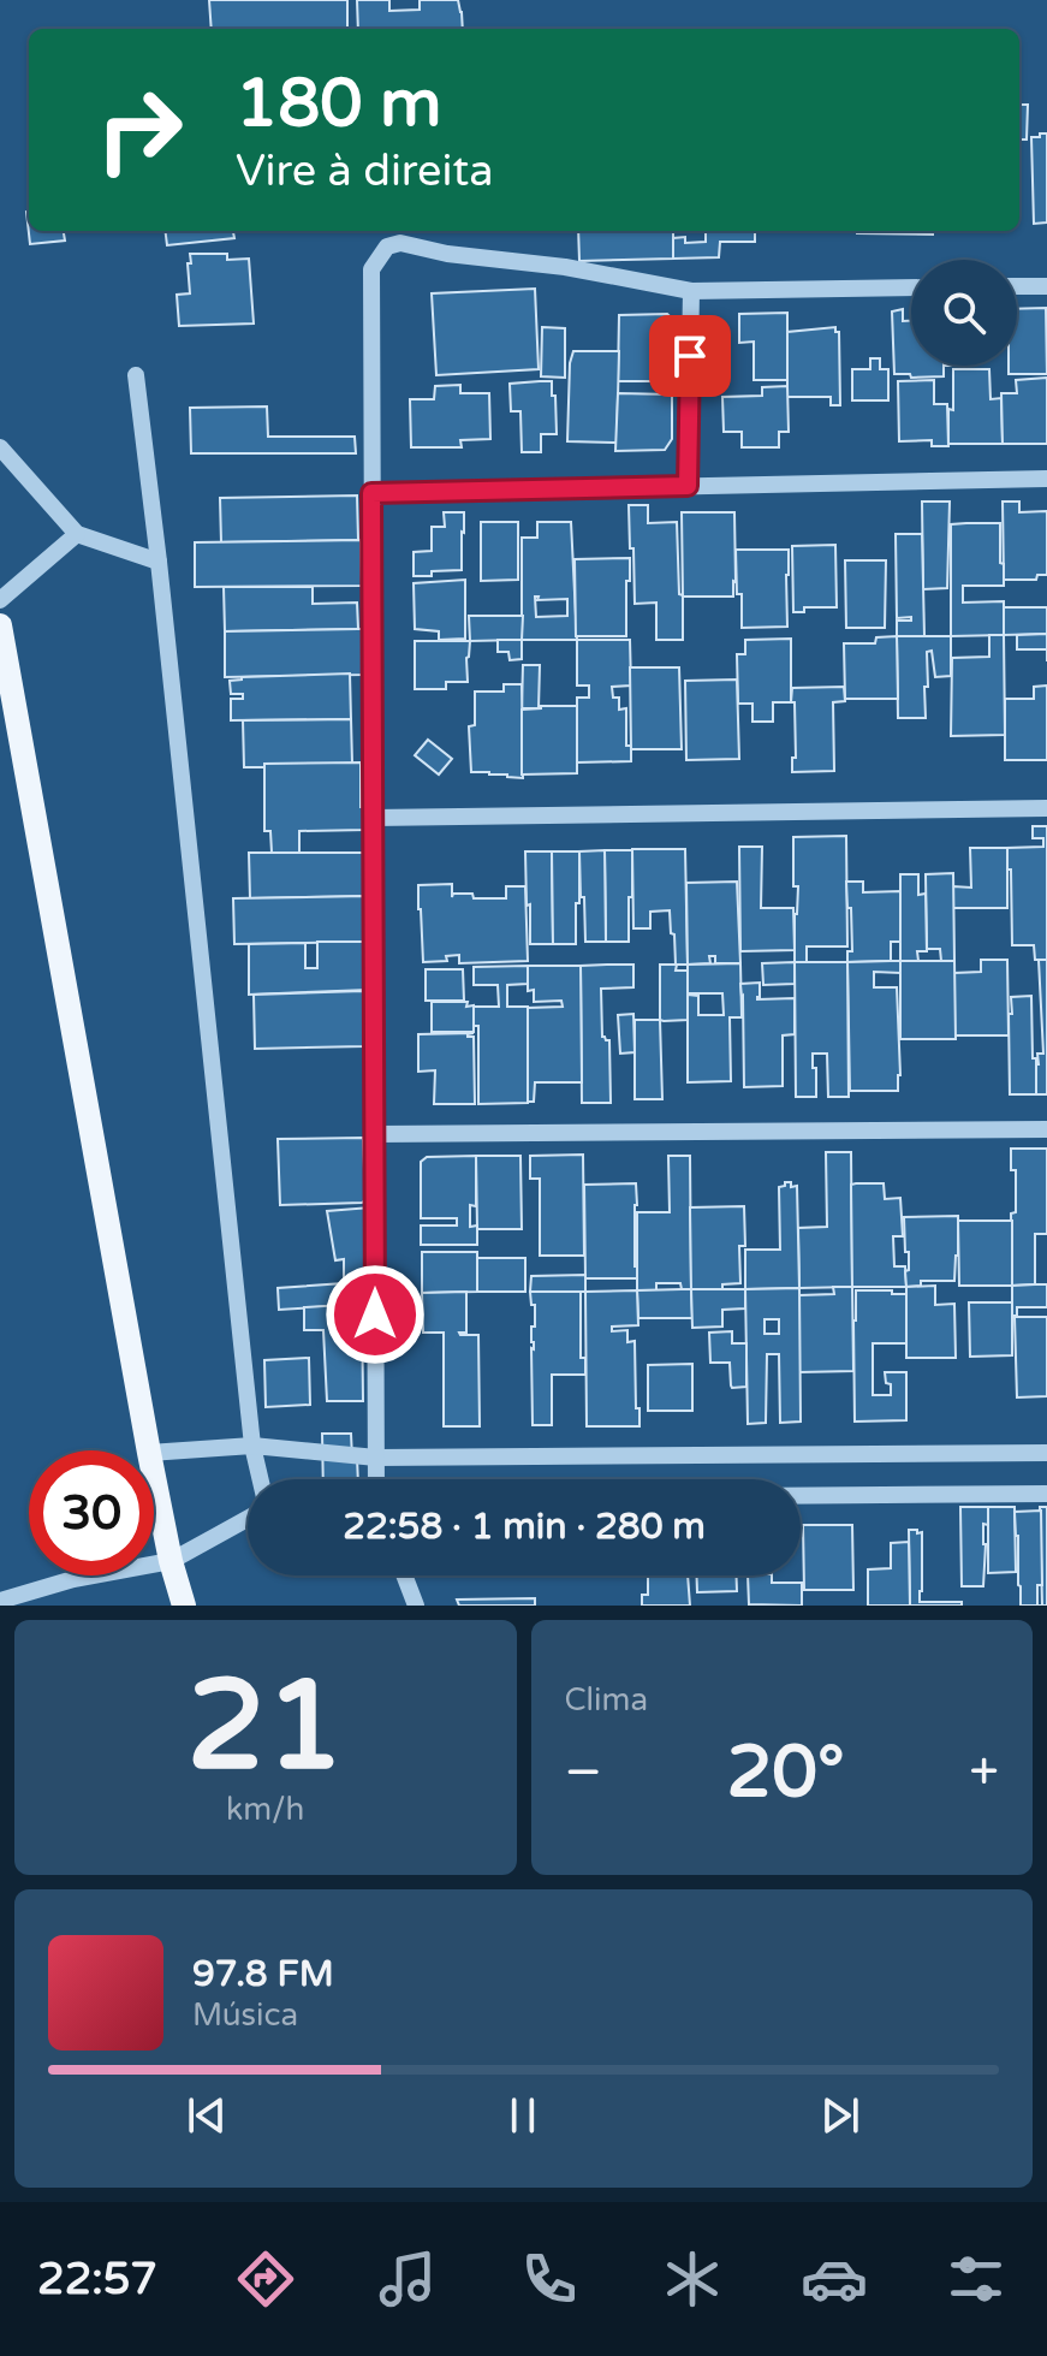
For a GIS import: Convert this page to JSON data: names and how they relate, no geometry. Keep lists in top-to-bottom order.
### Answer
{
  "page": {
    "turn": ["180 m", "Vire à direita"],
    "limit": "30",
    "trip": "22:58 · 1 min · 280 m",
    "tile": [
      ["21", "km/h"],
      "Clima"
    ],
    "heat": ["−", "20°", "+"],
    "song": ["97.8 FM", "Música"],
    "tabs": "22:57"
  }
}
